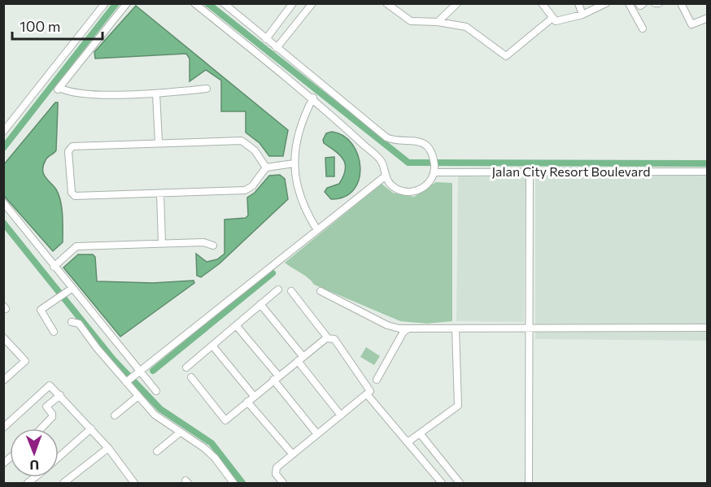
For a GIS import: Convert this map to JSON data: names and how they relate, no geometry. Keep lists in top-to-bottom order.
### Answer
{
  "streets": {
    "street": ["Jalan City Resort Boulevard"]
  },
  "scale_bar": "100 m",
  "north": "bottom"
}
